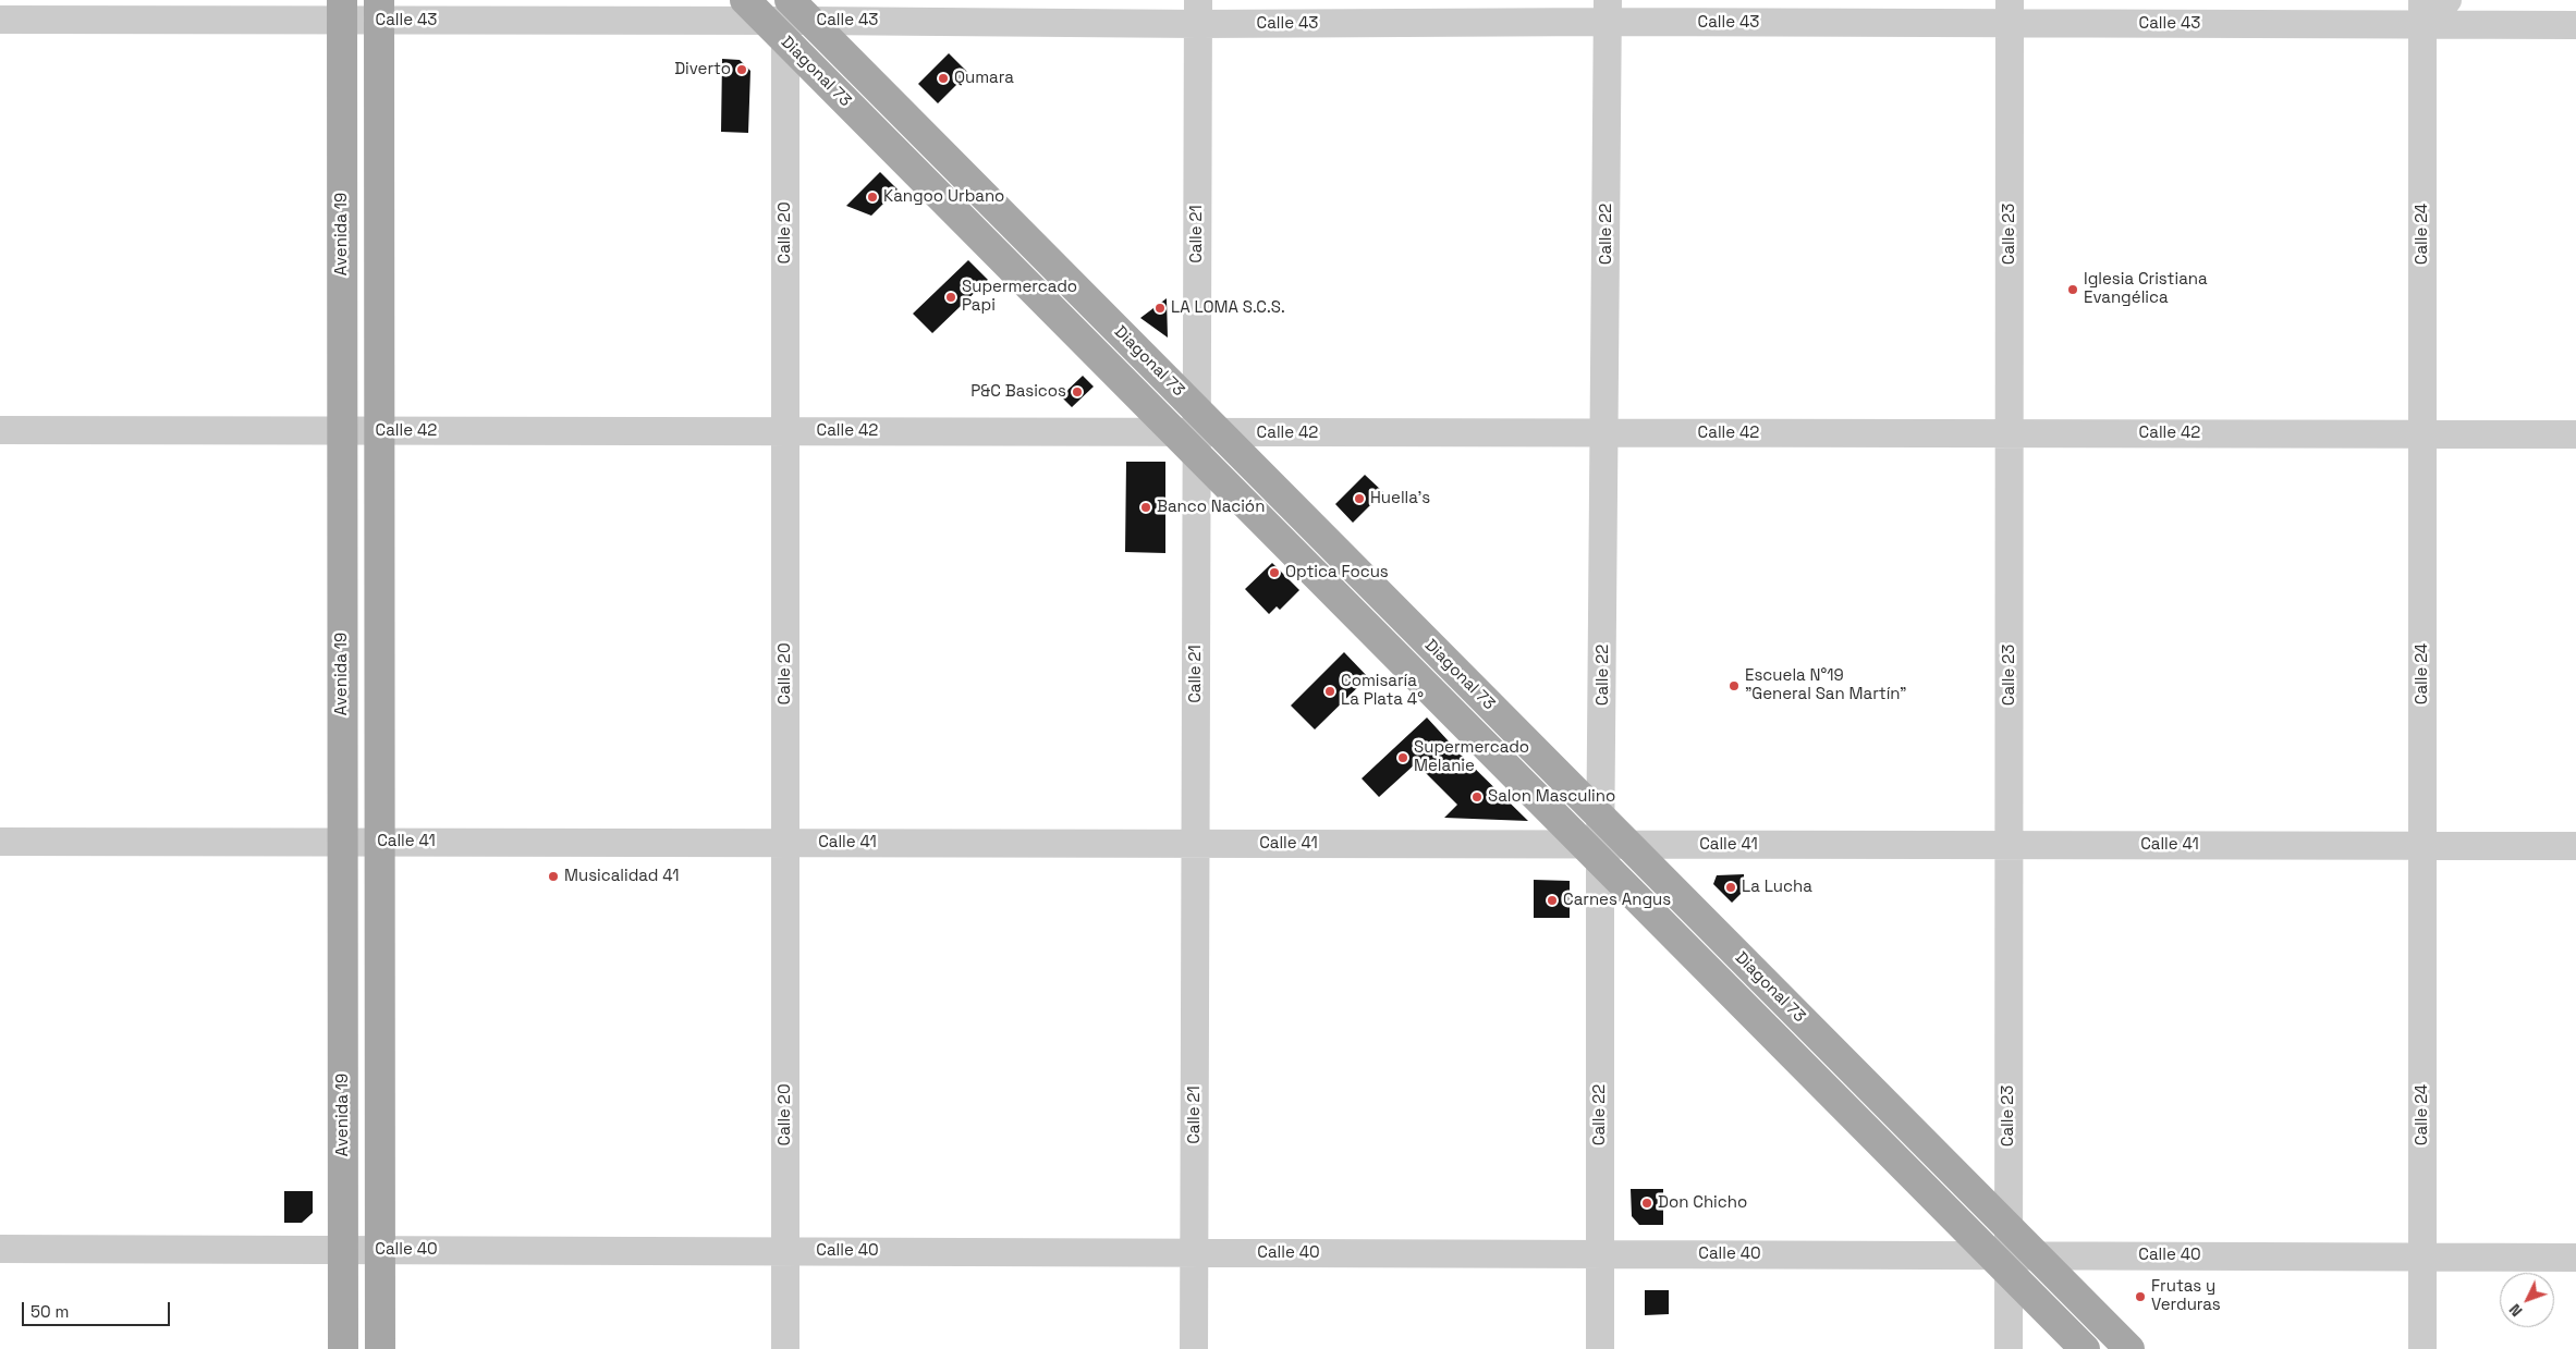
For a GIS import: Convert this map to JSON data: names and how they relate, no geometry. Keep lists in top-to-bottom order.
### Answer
{
  "streets": {
    "main road": ["Diagonal 73", "Avenida 19"],
    "street": [
      "Calle 43",
      "Calle 20",
      "Calle 21",
      "Calle 22",
      "Calle 23",
      "Calle 24",
      "Calle 42",
      "Calle 41",
      "Calle 40"
    ]
  },
  "crossings": [
    ["Calle 43", "Diagonal 73"],
    ["Calle 43", "Calle 20"],
    ["Calle 43", "Avenida 19"],
    ["Calle 43", "Calle 21"],
    ["Calle 43", "Calle 22"],
    ["Calle 43", "Calle 23"],
    ["Calle 43", "Calle 24"],
    ["Diagonal 73", "Calle 20"],
    ["Diagonal 73", "Calle 21"],
    ["Diagonal 73", "Calle 22"],
    ["Diagonal 73", "Calle 23"],
    ["Diagonal 73", "Calle 42"],
    ["Diagonal 73", "Calle 41"],
    ["Diagonal 73", "Calle 40"],
    ["Calle 20", "Calle 42"],
    ["Calle 20", "Calle 41"],
    ["Calle 20", "Calle 40"],
    ["Avenida 19", "Calle 42"],
    ["Avenida 19", "Calle 41"],
    ["Avenida 19", "Calle 40"],
    ["Calle 21", "Calle 42"],
    ["Calle 21", "Calle 41"],
    ["Calle 21", "Calle 40"],
    ["Calle 22", "Calle 42"],
    ["Calle 22", "Calle 41"],
    ["Calle 22", "Calle 40"],
    ["Calle 23", "Calle 42"],
    ["Calle 23", "Calle 41"],
    ["Calle 23", "Calle 40"],
    ["Calle 24", "Calle 42"],
    ["Calle 24", "Calle 41"],
    ["Calle 24", "Calle 40"]
  ],
  "places": [
    "Diverto",
    "Qumara",
    "Kangoo Urbano",
    "Iglesia Cristiana Evangélica",
    "Supermercado Papi",
    "LA LOMA S.C.S.",
    "P&C Basicos",
    "Huella's",
    "Banco Nación",
    "Optica Focus",
    "Escuela N°19 \"General San Martín\"",
    "Comisaría La Plata 4°",
    "Supermercado Melanie",
    "Salon Masculino",
    "Musicalidad 41",
    "La Lucha",
    "Carnes Angus",
    "Don Chicho",
    "Frutas y Verduras"
  ],
  "scale_bar": "50 m",
  "north": "bottom left"
}
